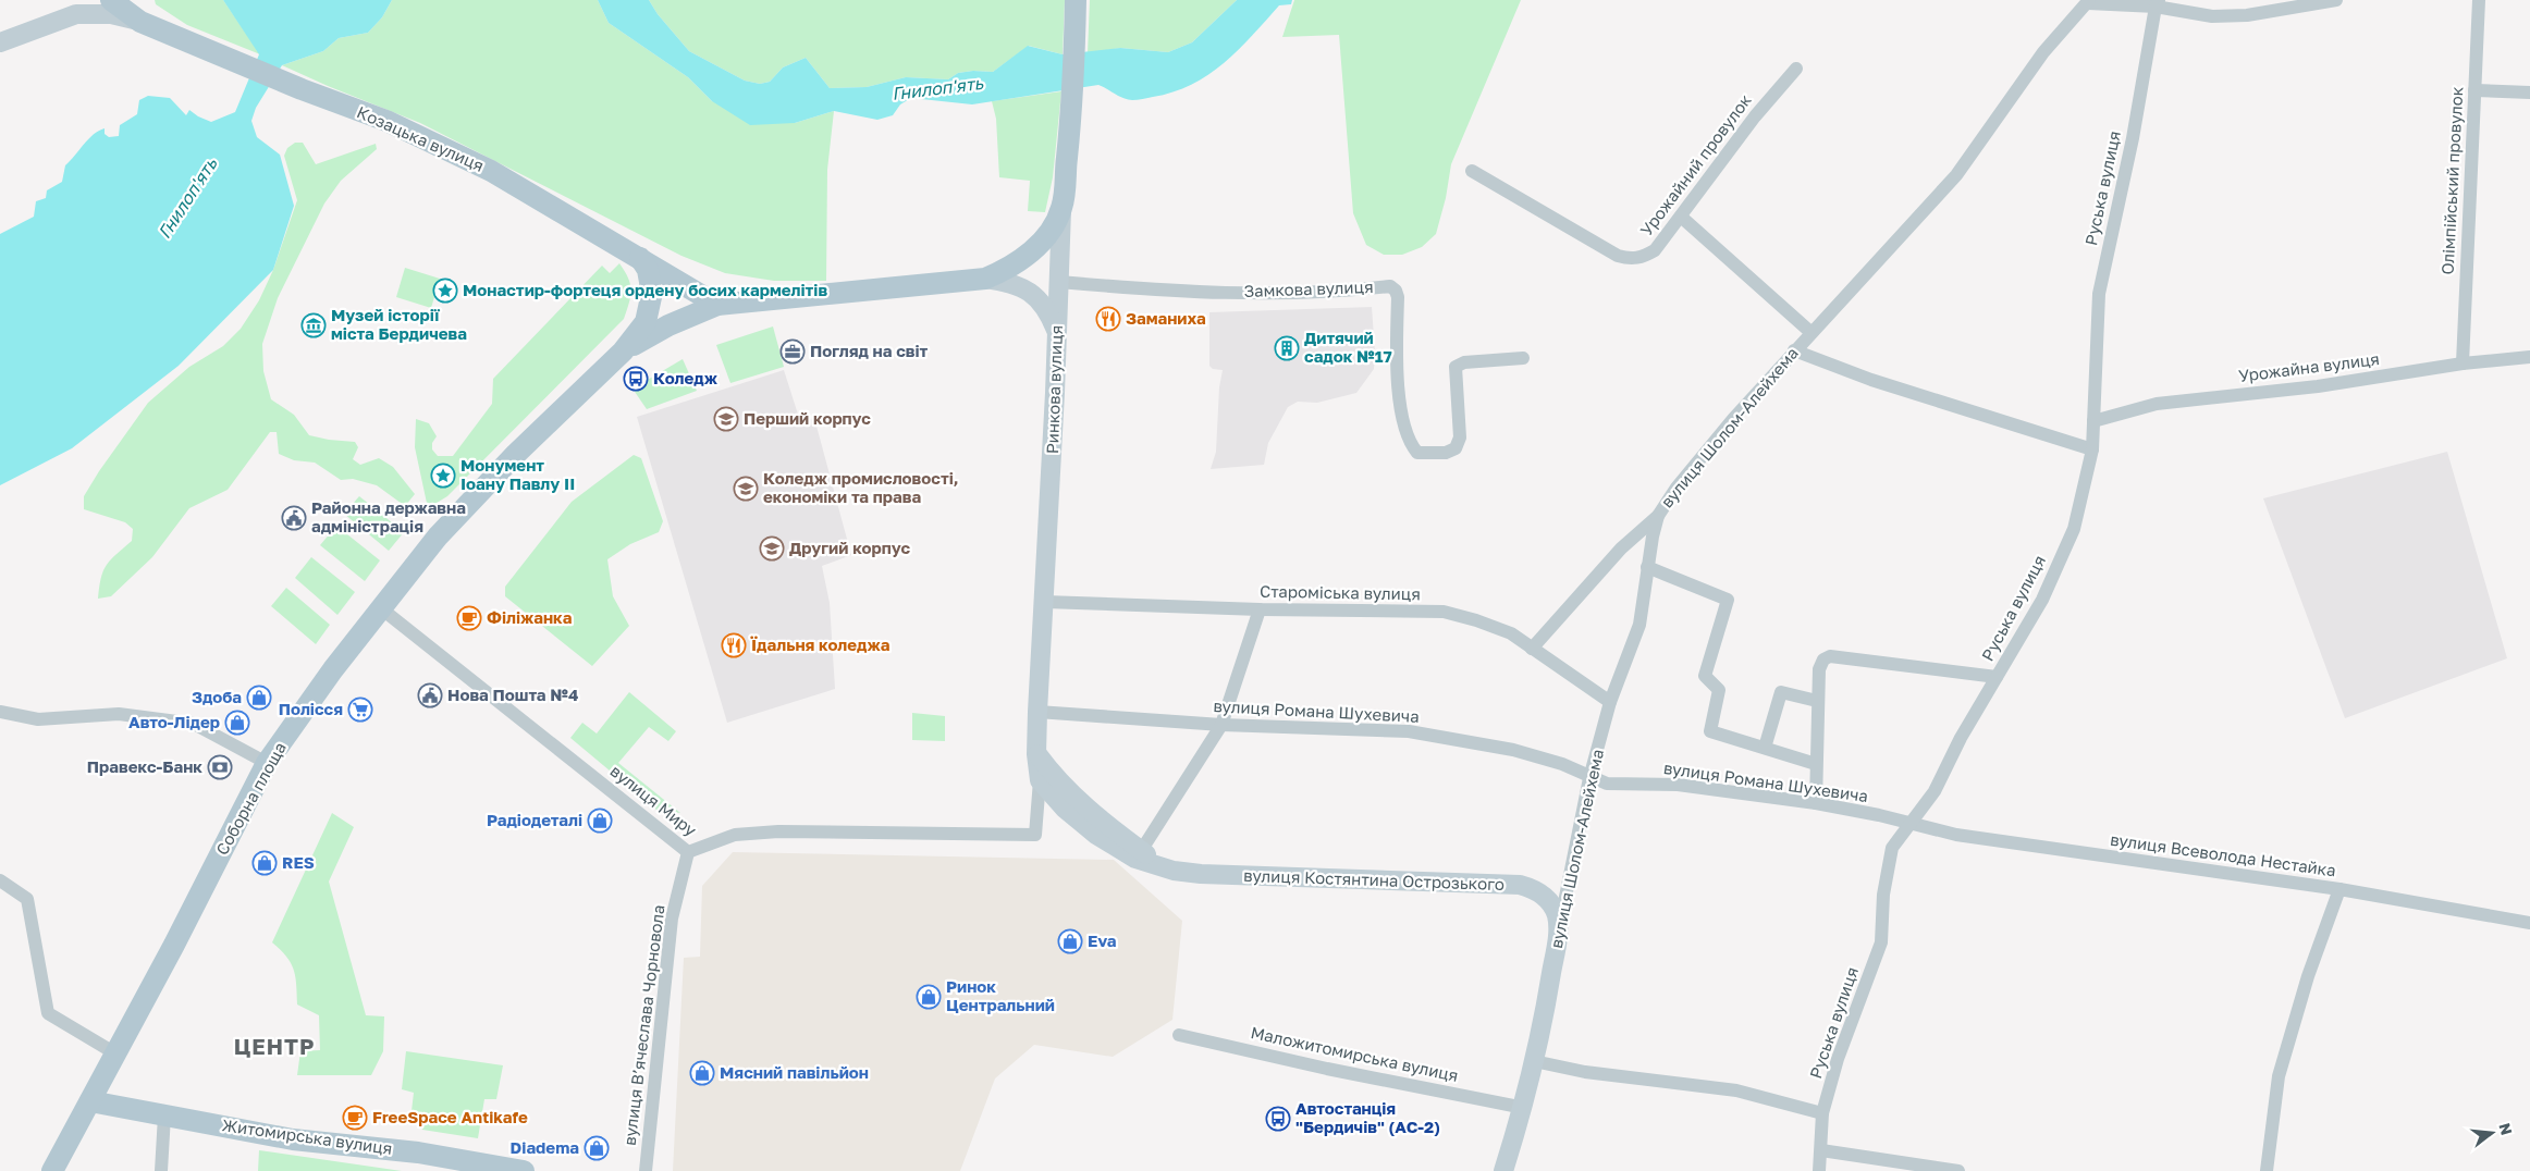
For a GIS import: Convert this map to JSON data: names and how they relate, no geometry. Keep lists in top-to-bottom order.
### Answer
{
  "streets": {
    "main road": [
      "Козацька вулиця",
      "Ринкова вулиця",
      "вулиця Шолом-Алейхема",
      "Соборна площа",
      "вулиця Костянтина Острозького",
      "Житомирська вулиця"
    ],
    "street": [
      "Урожайний провулок",
      "Олімпійський провулок",
      "Руська вулиця",
      "Замкова вулиця",
      "Урожайна вулиця",
      "Староміська вулиця",
      "вулиця Романа Шухевича",
      "вулиця Миру",
      "вулиця Всеволода Нестайка",
      "вулиця Вʼячеслава Чорновола",
      "Маложитомирська вулиця"
    ]
  },
  "crossings": [
    ["Козацька вулиця", "Соборна площа"],
    ["Олімпійський провулок", "Урожайна вулиця"],
    ["Руська вулиця", "Урожайна вулиця"],
    ["Руська вулиця", "вулиця Романа Шухевича"],
    ["Руська вулиця", "вулиця Всеволода Нестайка"],
    ["Замкова вулиця", "Ринкова вулиця"],
    ["Ринкова вулиця", "Староміська вулиця"],
    ["Ринкова вулиця", "вулиця Романа Шухевича"],
    ["Ринкова вулиця", "вулиця Миру"],
    ["Ринкова вулиця", "вулиця Костянтина Острозького"],
    ["вулиця Шолом-Алейхема", "Староміська вулиця"],
    ["вулиця Шолом-Алейхема", "вулиця Романа Шухевича"],
    ["вулиця Шолом-Алейхема", "вулиця Костянтина Острозького"],
    ["вулиця Шолом-Алейхема", "Маложитомирська вулиця"],
    ["вулиця Романа Шухевича", "вулиця Всеволода Нестайка"],
    ["Соборна площа", "вулиця Миру"],
    ["Соборна площа", "Житомирська вулиця"],
    ["вулиця Миру", "вулиця Костянтина Острозького"],
    ["вулиця Миру", "вулиця Вʼячеслава Чорновола"]
  ],
  "districts": ["ЦЕНТР"],
  "water": ["Гнилоп'ять"],
  "places": {
    "place": ["Монастир-фортеця ордену босих кармелітів", "Монумент Іоану Павлу ІІ"],
    "restaurant": ["Заманиха", "Їдальня коледжа"],
    "museum": ["Музей історії міста Бердичева"],
    "building": ["Дитячий садок №17"],
    "office": ["Погляд на світ"],
    "bus stop": ["Коледж", "Автостанція \"Бердичів\" (АС-2)"],
    "school or university": ["Перший корпус", "Коледж промисловості, економіки та права", "Другий корпус"],
    "public building": ["Районна державна адміністрація", "Нова Пошта №4"],
    "cafe": ["Філіжанка", "FreeSpace Antikafe"],
    "shop": [
      "Здоба",
      "Авто-Лідер",
      "Радіодеталі",
      "RES",
      "Eva",
      "Ринок Центральний",
      "Мясний павільйон",
      "Diadema"
    ],
    "supermarket": ["Полісся"],
    "bank": ["Правекс-Банк"]
  },
  "north": "right"
}
